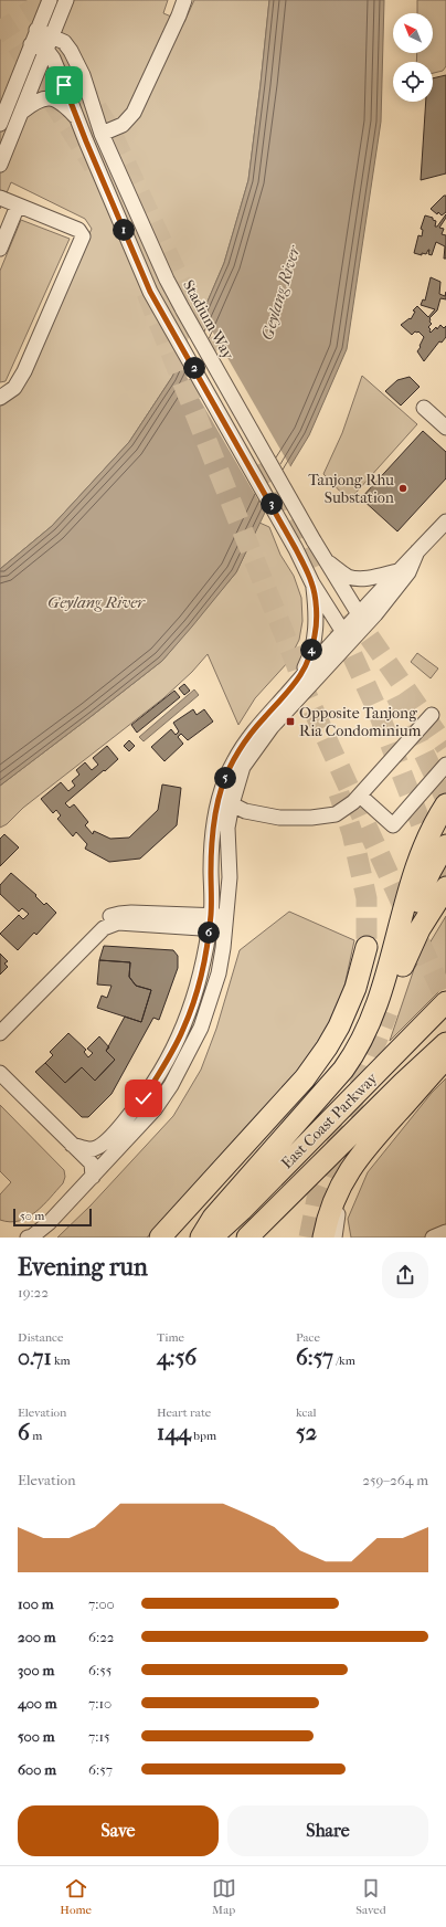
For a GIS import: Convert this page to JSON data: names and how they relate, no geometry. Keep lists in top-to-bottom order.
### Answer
{
  "streets": {
    "highway": ["East Coast Parkway"],
    "street": ["Stadium Way"]
  },
  "water": ["Geylang River"],
  "places": {
    "other": ["Tanjong Rhu Substation"],
    "transit": ["Opposite Tanjong Ria Condominium"]
  },
  "scale_bar": "50 m",
  "north": "top left",
  "page": {
    "pins": [
      "1",
      "2",
      "3",
      "4",
      "5",
      "6"
    ],
    "scale": "50 m",
    "heading": ["Evening run", "19:22"],
    "stats": [
      ["Distance", "0.71 km"],
      ["Time", "4:56"],
      ["Pace", "6:57 /km"],
      ["Elevation", "6 m"],
      ["Heart rate", "144 bpm"],
      ["kcal", "52"]
    ],
    "chart": ["Elevation", "259–264 m"],
    "list": [
      {
        "name": "100 m",
        "note": "7:00"
      },
      {
        "name": "200 m",
        "note": "6:22"
      },
      {
        "name": "300 m",
        "note": "6:55"
      },
      {
        "name": "400 m",
        "note": "7:10"
      },
      {
        "name": "500 m",
        "note": "7:15"
      },
      {
        "name": "600 m",
        "note": "6:57"
      }
    ],
    "buttons": ["Save", "Share"],
    "tabs": ["Home", "Map", "Saved"]
  }
}
